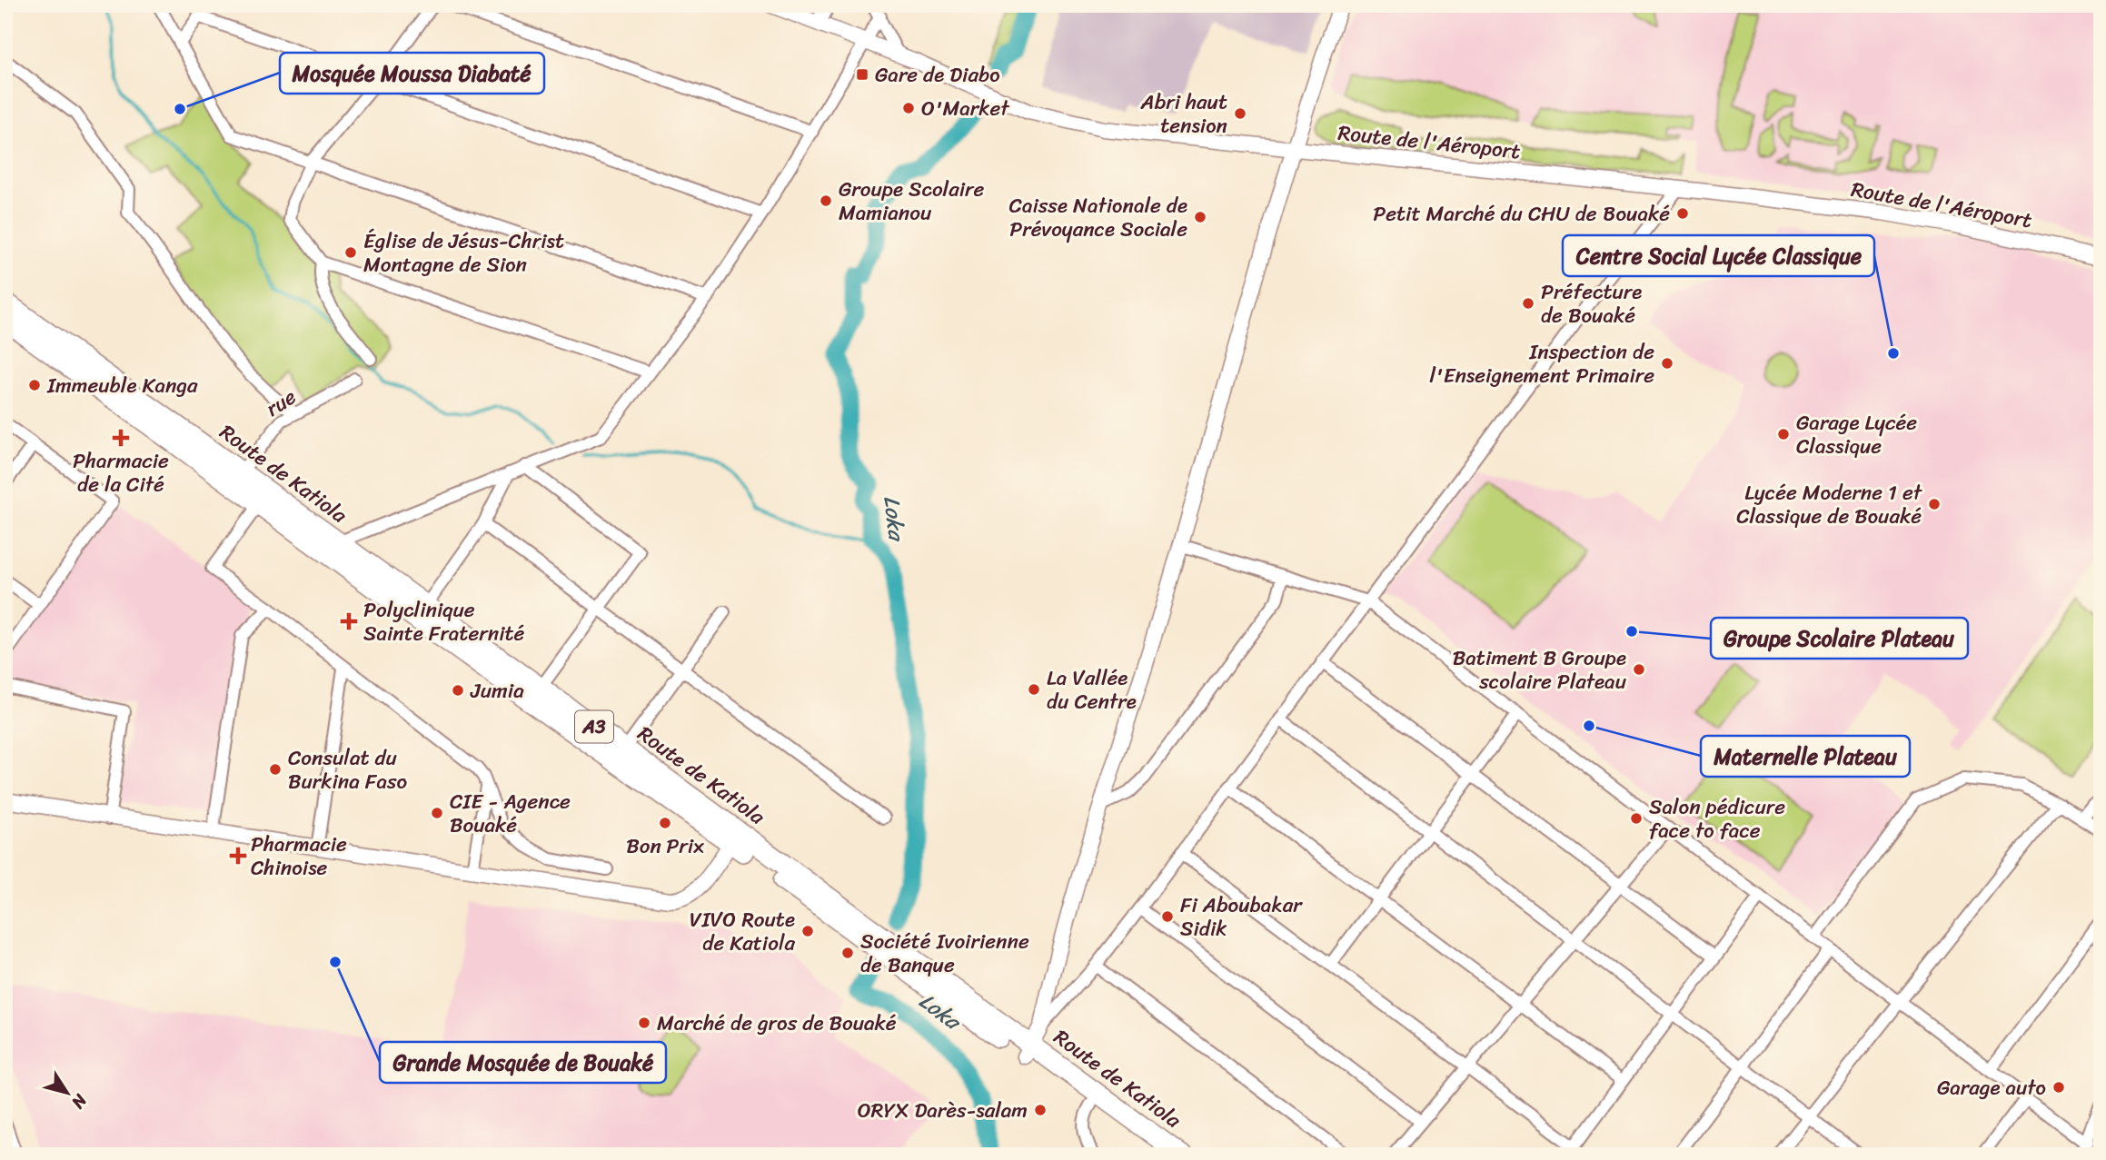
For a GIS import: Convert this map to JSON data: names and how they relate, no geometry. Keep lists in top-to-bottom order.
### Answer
{
  "streets": {
    "highway": ["Route de Katiola", "A3"],
    "main road": ["Route de l'Aéroport"],
    "street": ["rue"]
  },
  "crossings": [
    ["rue", "Route de Katiola"]
  ],
  "water": ["Loka"],
  "places": {
    "transit": ["Gare de Diabo"],
    "other": [
      "O'Market",
      "Mosquée Moussa Diabaté",
      "Abri haut tension",
      "Groupe Scolaire Mamianou",
      "Petit Marché du CHU de Bouaké",
      "Caisse Nationale de Prévoyance Sociale",
      "Église de Jésus-Christ Montagne de Sion",
      "Préfecture de Bouaké",
      "Centre Social Lycée Classique",
      "Inspection de l'Enseignement Primaire",
      "Immeuble Kanga",
      "Garage Lycée Classique",
      "Lycée Moderne 1 et Classique de Bouaké",
      "Groupe Scolaire Plateau",
      "Batiment B Groupe scolaire Plateau",
      "La Vallée du Centre",
      "Jumia",
      "Maternelle Plateau",
      "Consulat du Burkina Faso",
      "CIE - Agence Bouaké",
      "Salon pédicure face to face",
      "Bon Prix",
      "Fi Aboubakar Sidik",
      "VIVO Route de Katiola",
      "Société Ivoirienne de Banque",
      "Grande Mosquée de Bouaké",
      "Marché de gros de Bouaké",
      "Garage auto",
      "ORYX Darès-salam"
    ],
    "health": ["Pharmacie de la Cité", "Polyclinique Sainte Fraternité", "Pharmacie Chinoise"]
  },
  "north": "bottom right"
}
